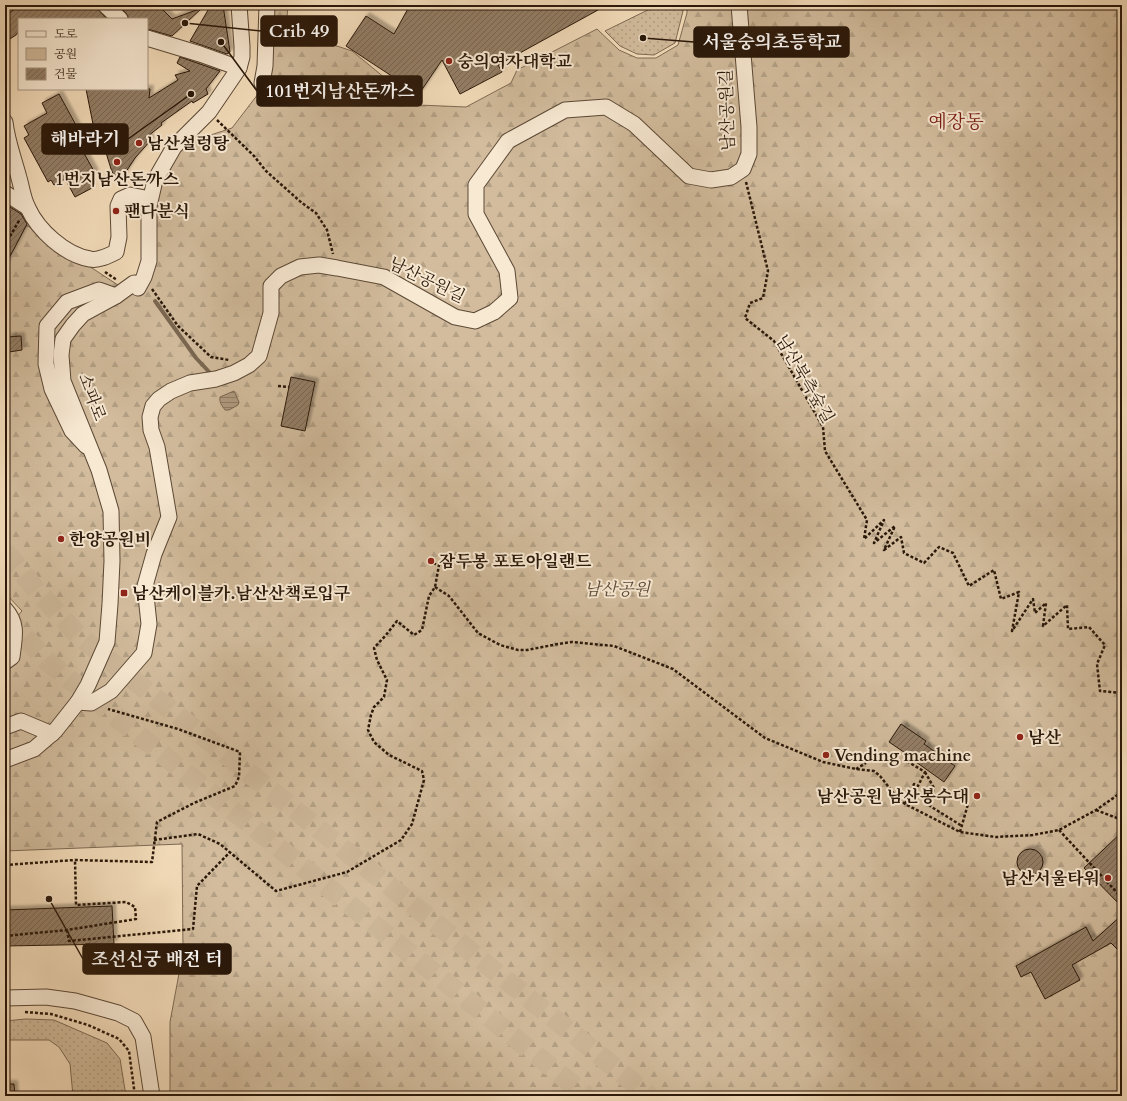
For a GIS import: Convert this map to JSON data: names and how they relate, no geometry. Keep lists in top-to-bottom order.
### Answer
{
  "streets": {
    "street": ["남산공원길", "소파로"],
    "path": ["남산북측숲길"]
  },
  "crossings": [
    ["남산공원길", "남산북측숲길"],
    ["남산공원길", "소파로"]
  ],
  "districts": ["예장동"],
  "parks": ["남산공원"],
  "places": {
    "other": [
      "Crib 49",
      "서울숭의초등학교",
      "101번지남산돈까스",
      "숭의여자대학교",
      "해바라기",
      "남산설렁탕",
      "1번지남산돈까스",
      "팬다분식",
      "한양공원비",
      "잠두봉 포토아일랜드",
      "남산",
      "Vending machine",
      "남산공원 남산봉수대",
      "남산서울타워",
      "조선신궁 배전 터"
    ],
    "transit": ["남산케이블카.남산산책로입구"]
  },
  "legend": ["도로", "공원", "건물"]
}
